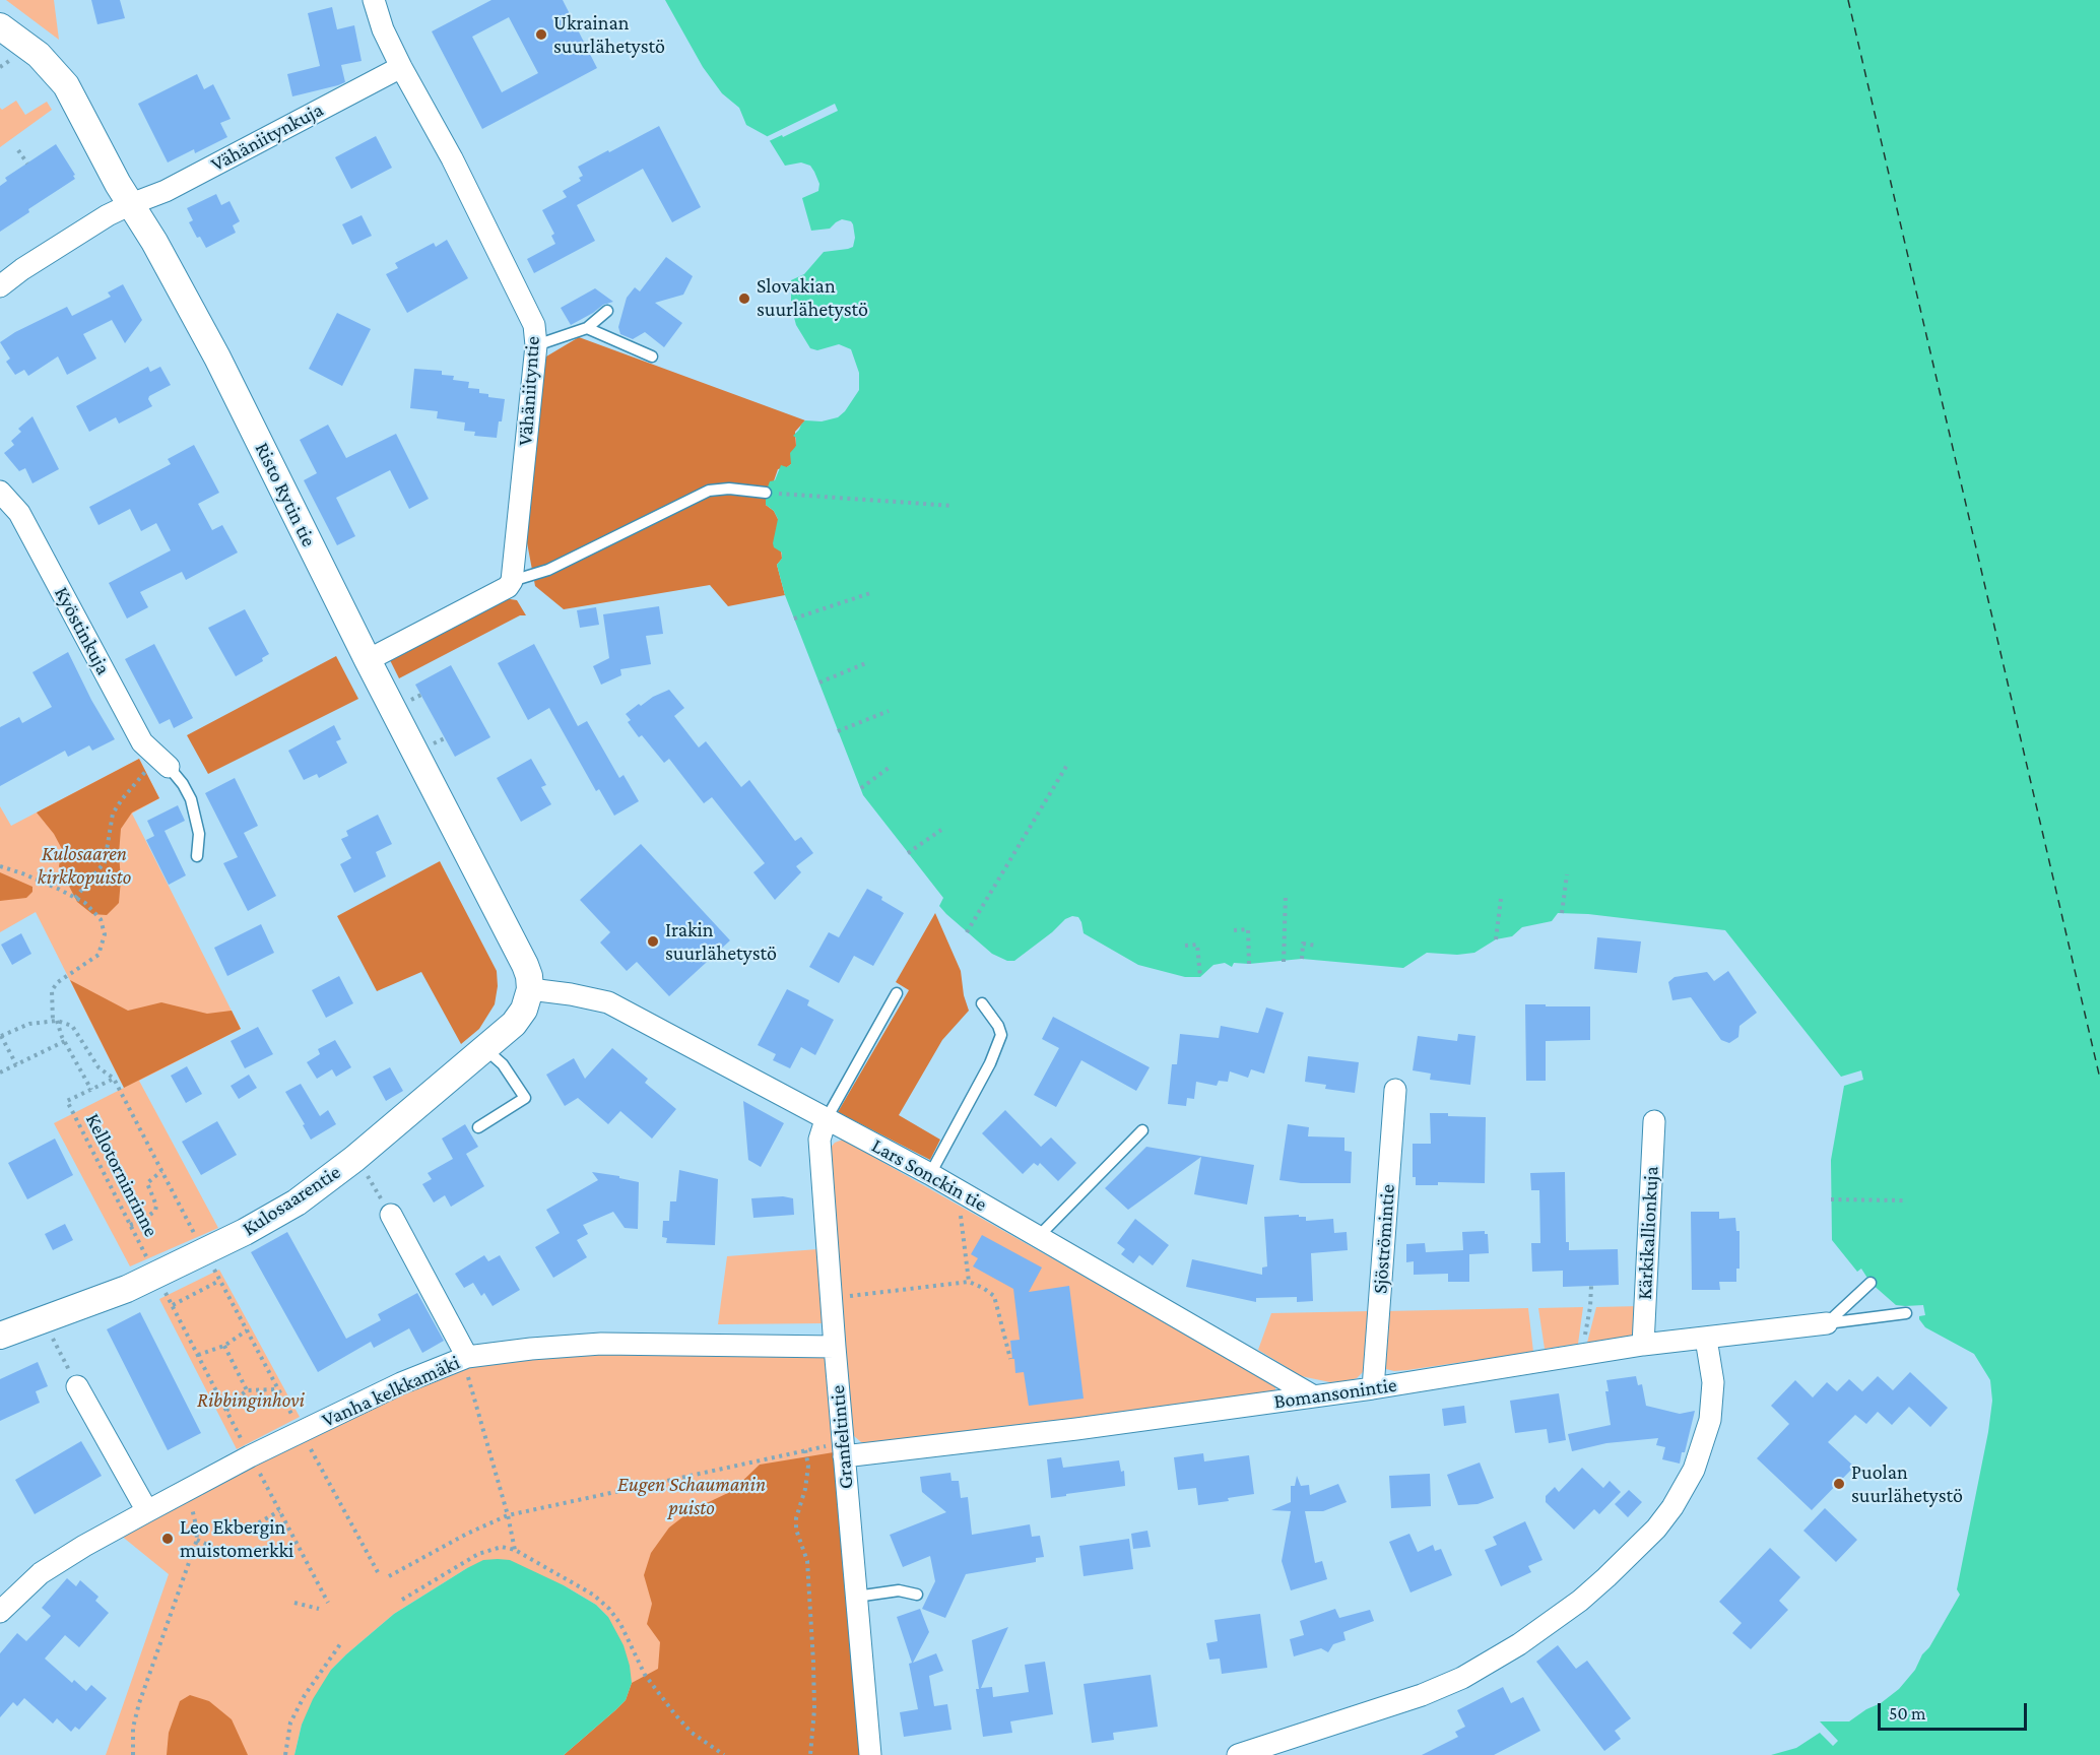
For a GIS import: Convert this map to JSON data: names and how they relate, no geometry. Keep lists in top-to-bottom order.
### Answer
{
  "streets": {
    "street": [
      "Vähäniitynkuja",
      "Vähäniityntie",
      "Risto Rytin tie",
      "Kyöstinkuja",
      "Lars Sonckin tie",
      "Kulosaarentie",
      "Kärkikallionkuja",
      "Sjöströmintie",
      "Vanha kelkkamäki",
      "Bomansonintie",
      "Granfeltintie"
    ],
    "path": ["Kellotorninrinne"]
  },
  "crossings": [
    ["Vähäniitynkuja", "Vähäniityntie"],
    ["Vähäniitynkuja", "Risto Rytin tie"],
    ["Risto Rytin tie", "Lars Sonckin tie"],
    ["Risto Rytin tie", "Kulosaarentie"],
    ["Kellotorninrinne", "Kulosaarentie"],
    ["Kellotorninrinne", "Vanha kelkkamäki"],
    ["Lars Sonckin tie", "Kulosaarentie"],
    ["Lars Sonckin tie", "Bomansonintie"],
    ["Lars Sonckin tie", "Granfeltintie"],
    ["Kärkikallionkuja", "Bomansonintie"],
    ["Sjöströmintie", "Bomansonintie"],
    ["Vanha kelkkamäki", "Granfeltintie"],
    ["Bomansonintie", "Granfeltintie"]
  ],
  "parks": ["Kulosaaren kirkkopuisto", "Ribbinginhovi", "Eugen Schaumanin puisto"],
  "places": [
    "Ukrainan suurlähetystö",
    "Slovakian suurlähetystö",
    "Irakin suurlähetystö",
    "Puolan suurlähetystö",
    "Leo Ekbergin muistomerkki"
  ],
  "scale_bar": "50 m"
}
